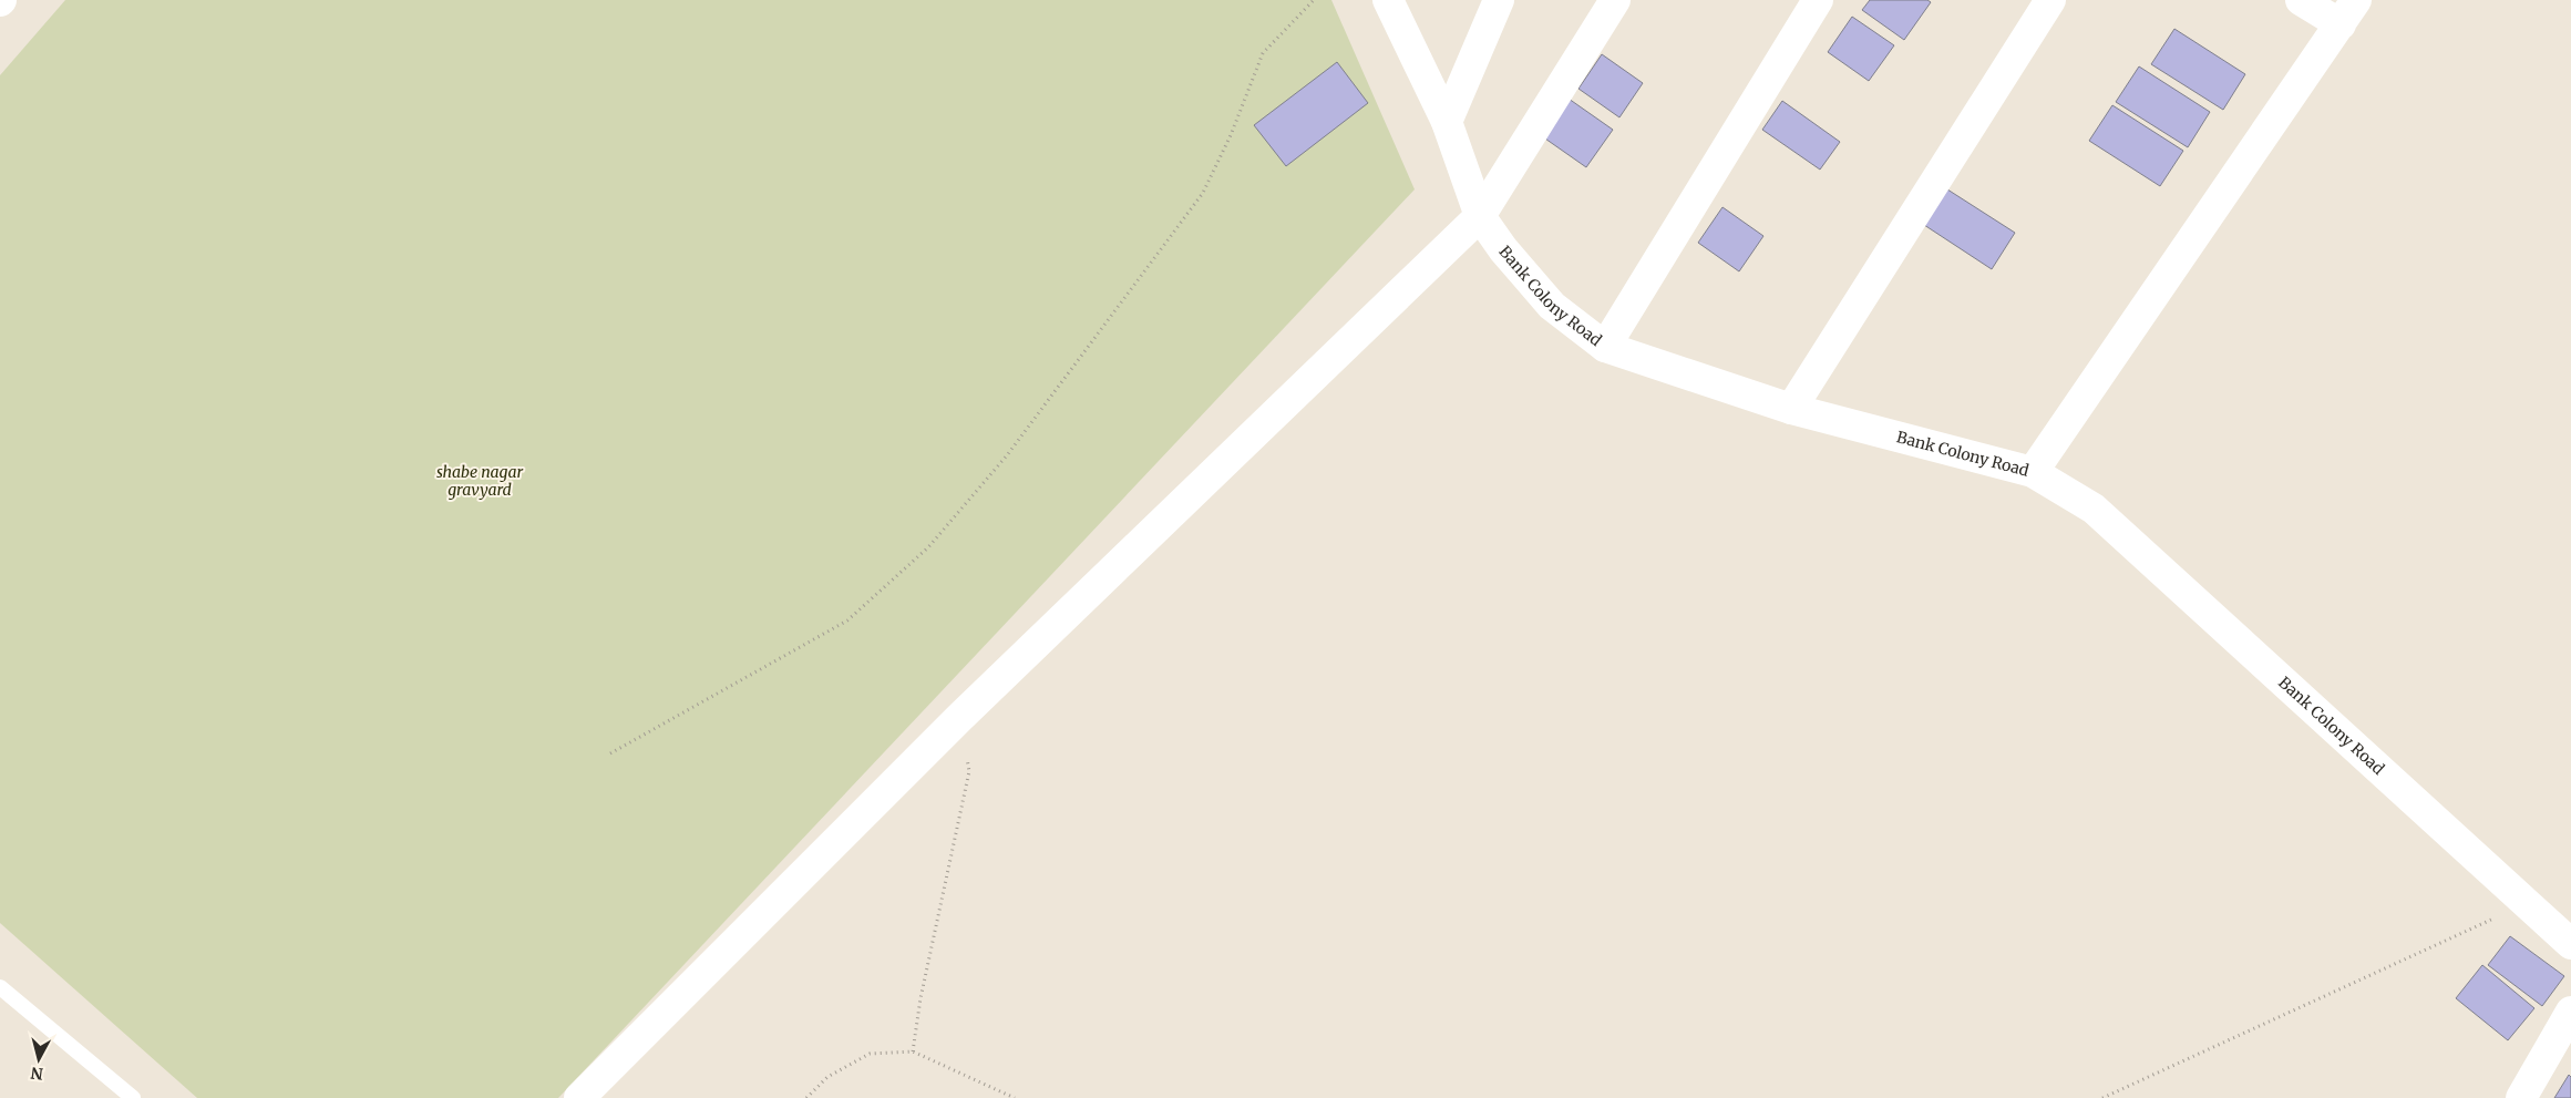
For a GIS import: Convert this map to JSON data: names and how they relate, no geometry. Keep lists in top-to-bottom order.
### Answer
{
  "streets": {
    "street": ["Bank Colony Road"]
  },
  "parks": ["shabe nagar gravyard"],
  "north": "bottom"
}
